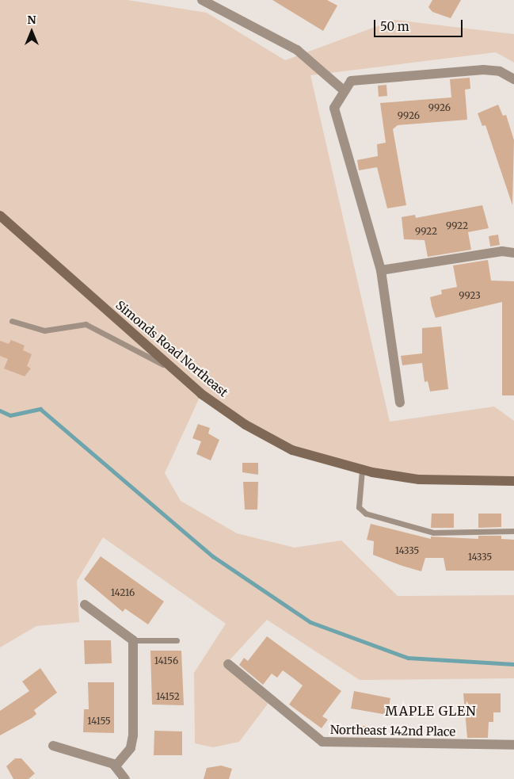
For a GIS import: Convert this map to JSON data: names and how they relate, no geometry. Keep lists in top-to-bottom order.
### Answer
{
  "streets": {
    "main road": ["Simonds Road Northeast"],
    "street": ["Northeast 142nd Place"]
  },
  "districts": ["MAPLE GLEN"],
  "house_numbers": [
    "9926",
    "9926",
    "9922",
    "9922",
    "9923",
    "14335",
    "14335",
    "14216",
    "14156",
    "14152",
    "14155"
  ],
  "scale_bar": "50 m",
  "north": "top"
}
